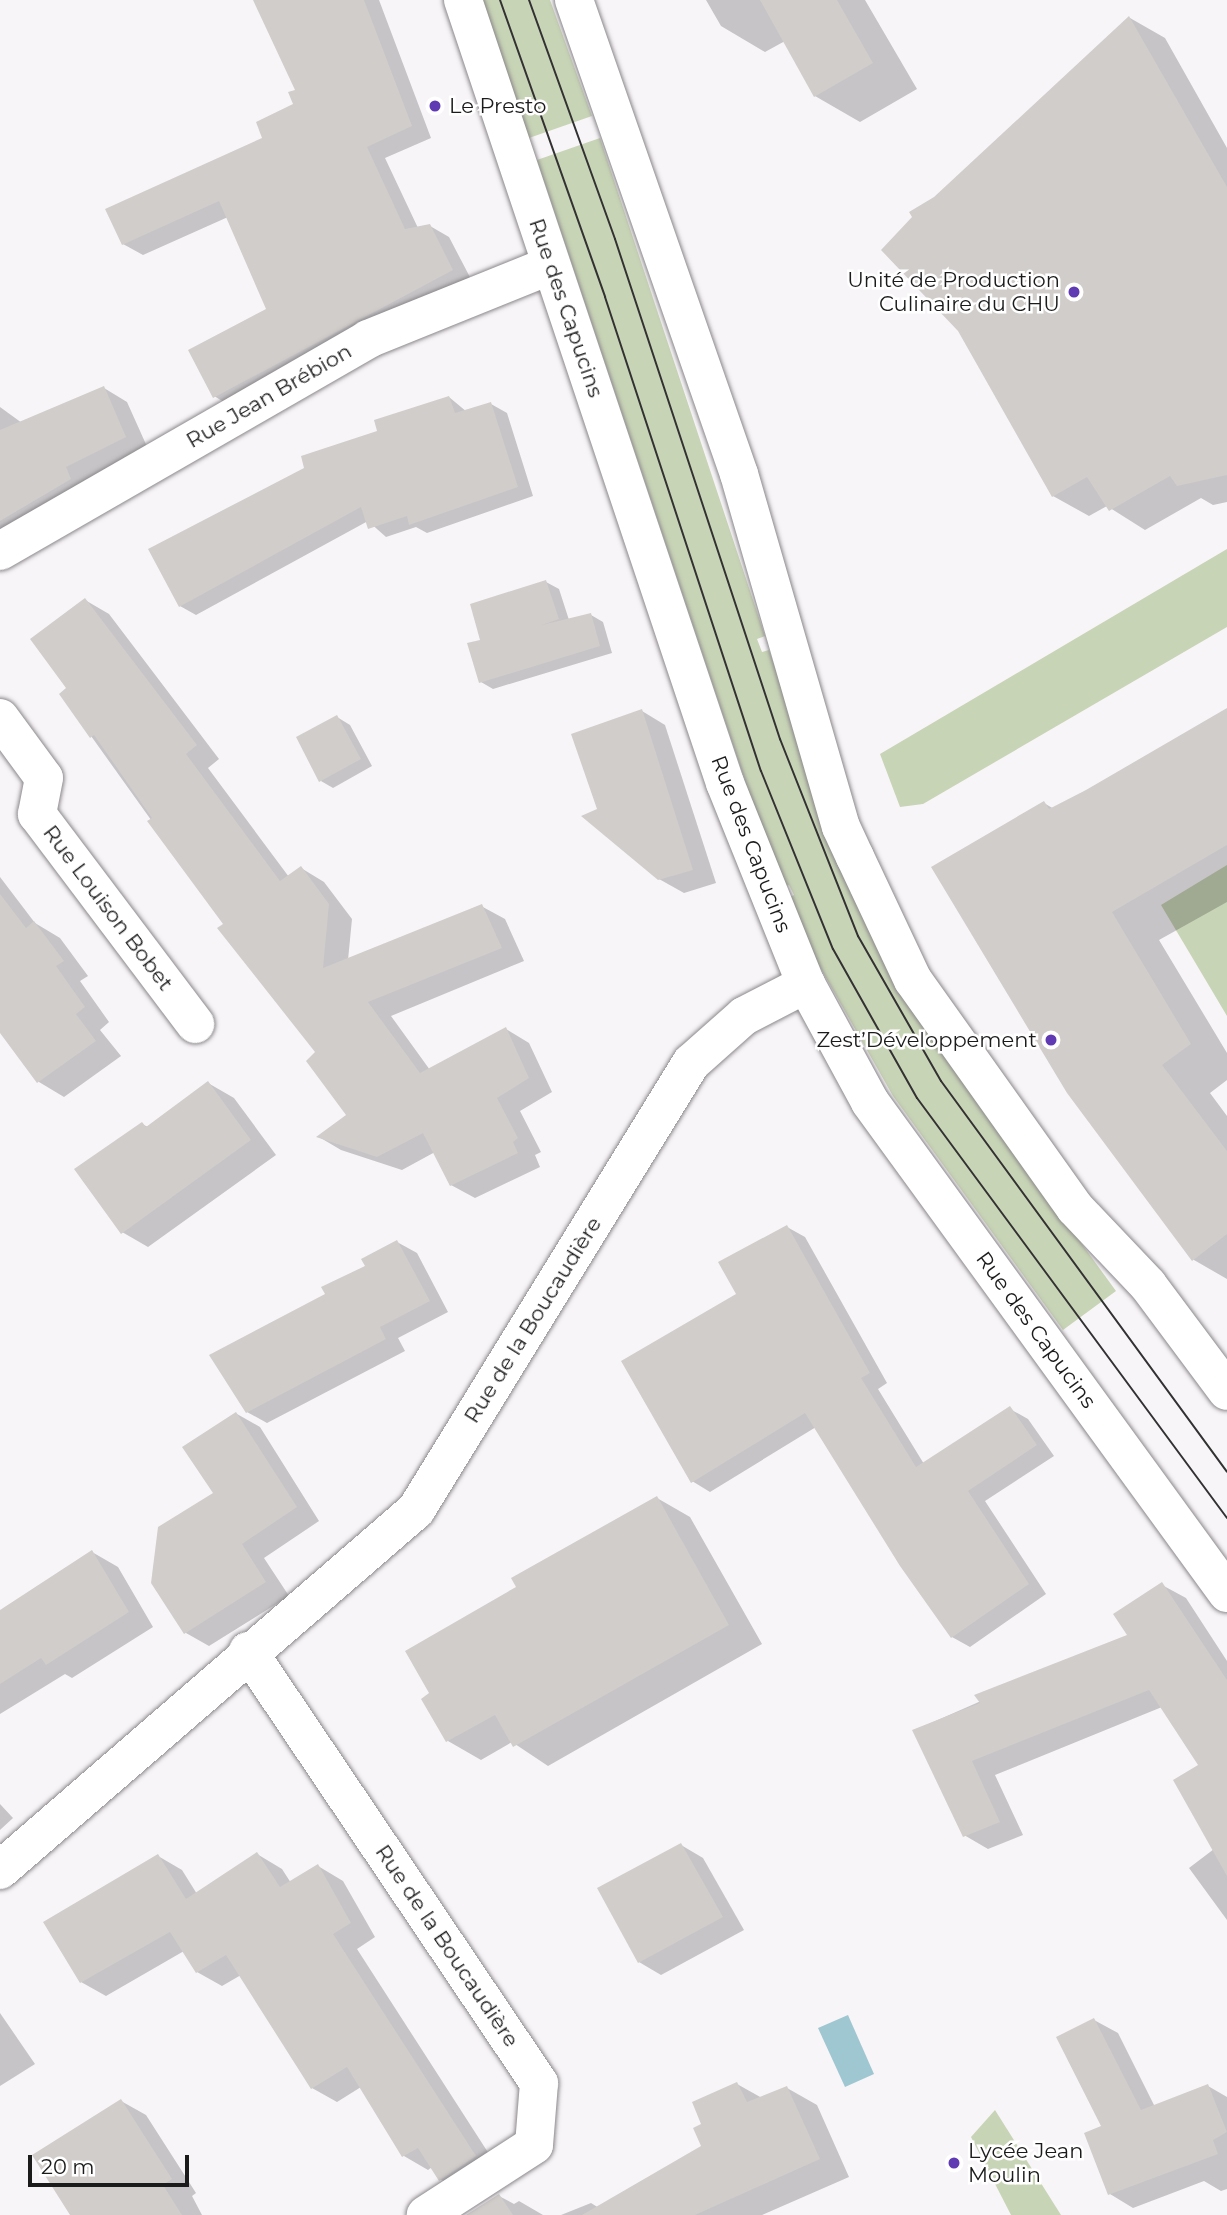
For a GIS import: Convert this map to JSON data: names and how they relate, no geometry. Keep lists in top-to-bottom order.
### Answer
{
  "streets": {
    "street": [
      "Rue des Capucins",
      "Rue Jean Brébion",
      "Rue Louison Bobet",
      "Rue de la Boucaudière"
    ]
  },
  "crossings": [
    ["Rue des Capucins", "Rue Jean Brébion"],
    ["Rue des Capucins", "Rue de la Boucaudière"]
  ],
  "places": [
    "Le Presto",
    "Unité de Production Culinaire du CHU",
    "Zest’Développement",
    "Lycée Jean Moulin"
  ],
  "scale_bar": "20 m"
}
